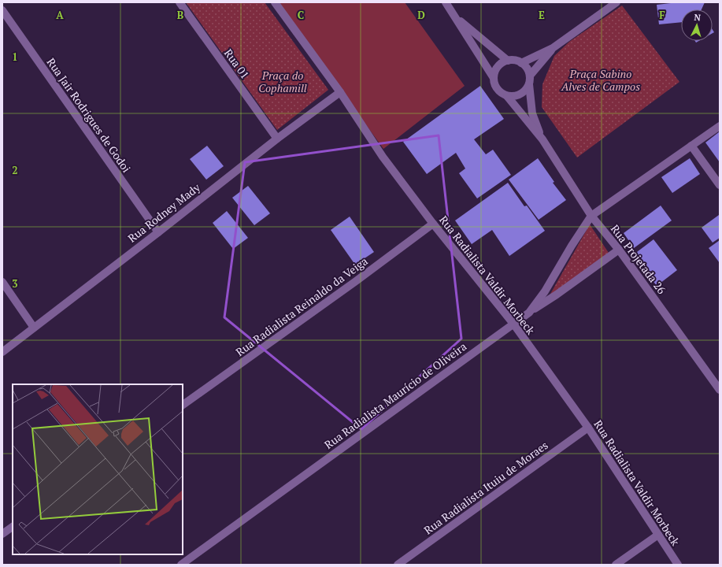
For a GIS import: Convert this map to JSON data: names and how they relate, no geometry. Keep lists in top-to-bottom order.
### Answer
{
  "streets": {
    "street": [
      "Rua 01",
      "Rua Jair Rodrigues de Godoi",
      "Rua Rodney Mady",
      "Rua Projetada 26",
      "Rua Radialista Valdir Morbeck",
      "Rua Radialista Reinaldo da Veiga",
      "Rua Radialista Maurício de Oliveira",
      "Rua Radialista Ituiu de Moraes"
    ]
  },
  "crossings": [
    ["Rua 01", "Rua Rodney Mady"],
    ["Rua Jair Rodrigues de Godoi", "Rua Rodney Mady"],
    ["Rua Rodney Mady", "Rua Radialista Valdir Morbeck"],
    ["Rua Projetada 26", "Rua Radialista Maurício de Oliveira"],
    ["Rua Radialista Valdir Morbeck", "Rua Radialista Reinaldo da Veiga"],
    ["Rua Radialista Valdir Morbeck", "Rua Radialista Maurício de Oliveira"],
    ["Rua Radialista Valdir Morbeck", "Rua Radialista Ituiu de Moraes"]
  ],
  "parks": ["Praça Sabino Alves de Campos", "Praça do Cophamill"],
  "north": "top",
  "grid": {
    "columns": [
      "A",
      "B",
      "C",
      "D",
      "E",
      "F"
    ],
    "rows": ["1", "2", "3"]
  }
}
